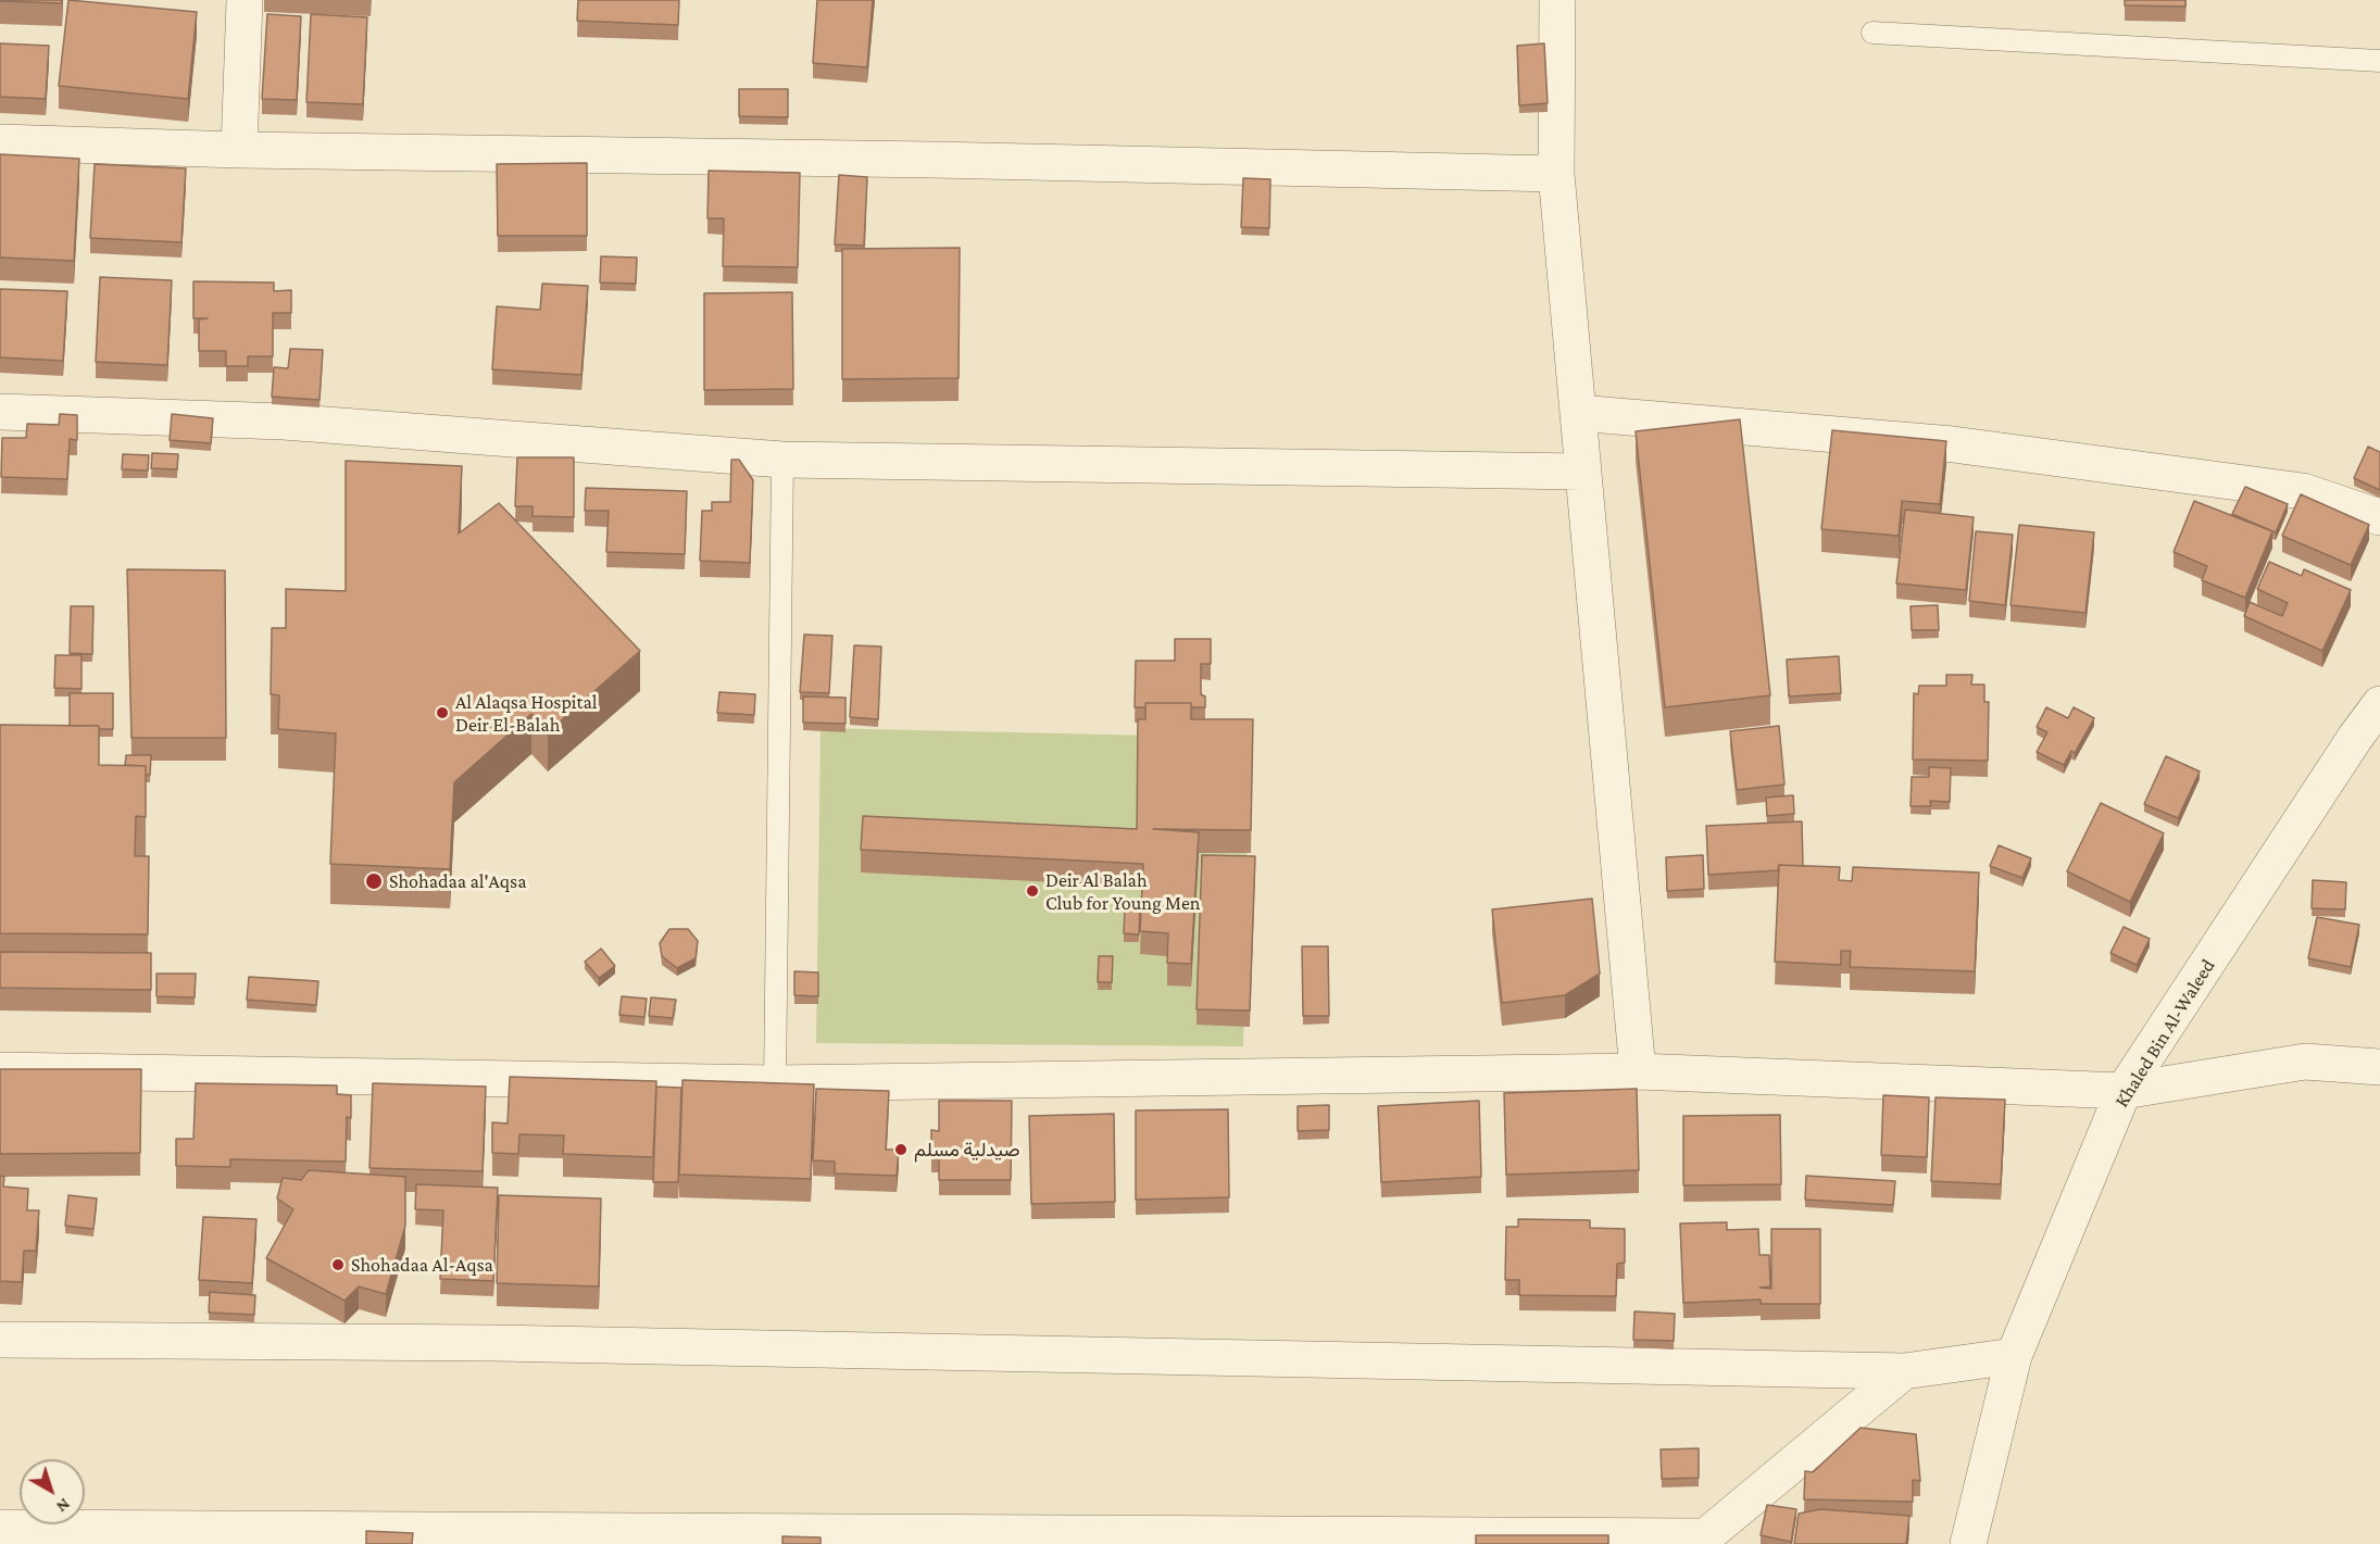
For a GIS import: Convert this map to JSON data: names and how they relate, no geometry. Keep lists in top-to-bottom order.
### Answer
{
  "streets": {
    "street": ["Khaled Bin Al-Waleed"]
  },
  "places": [
    "Al Alaqsa Hospital Deir El-Balah",
    "Shohadaa al'Aqsa",
    "Deir Al Balah Club for Young Men",
    "صيدلية مسلم",
    "Shohadaa Al-Aqsa"
  ],
  "north": "bottom right"
}
